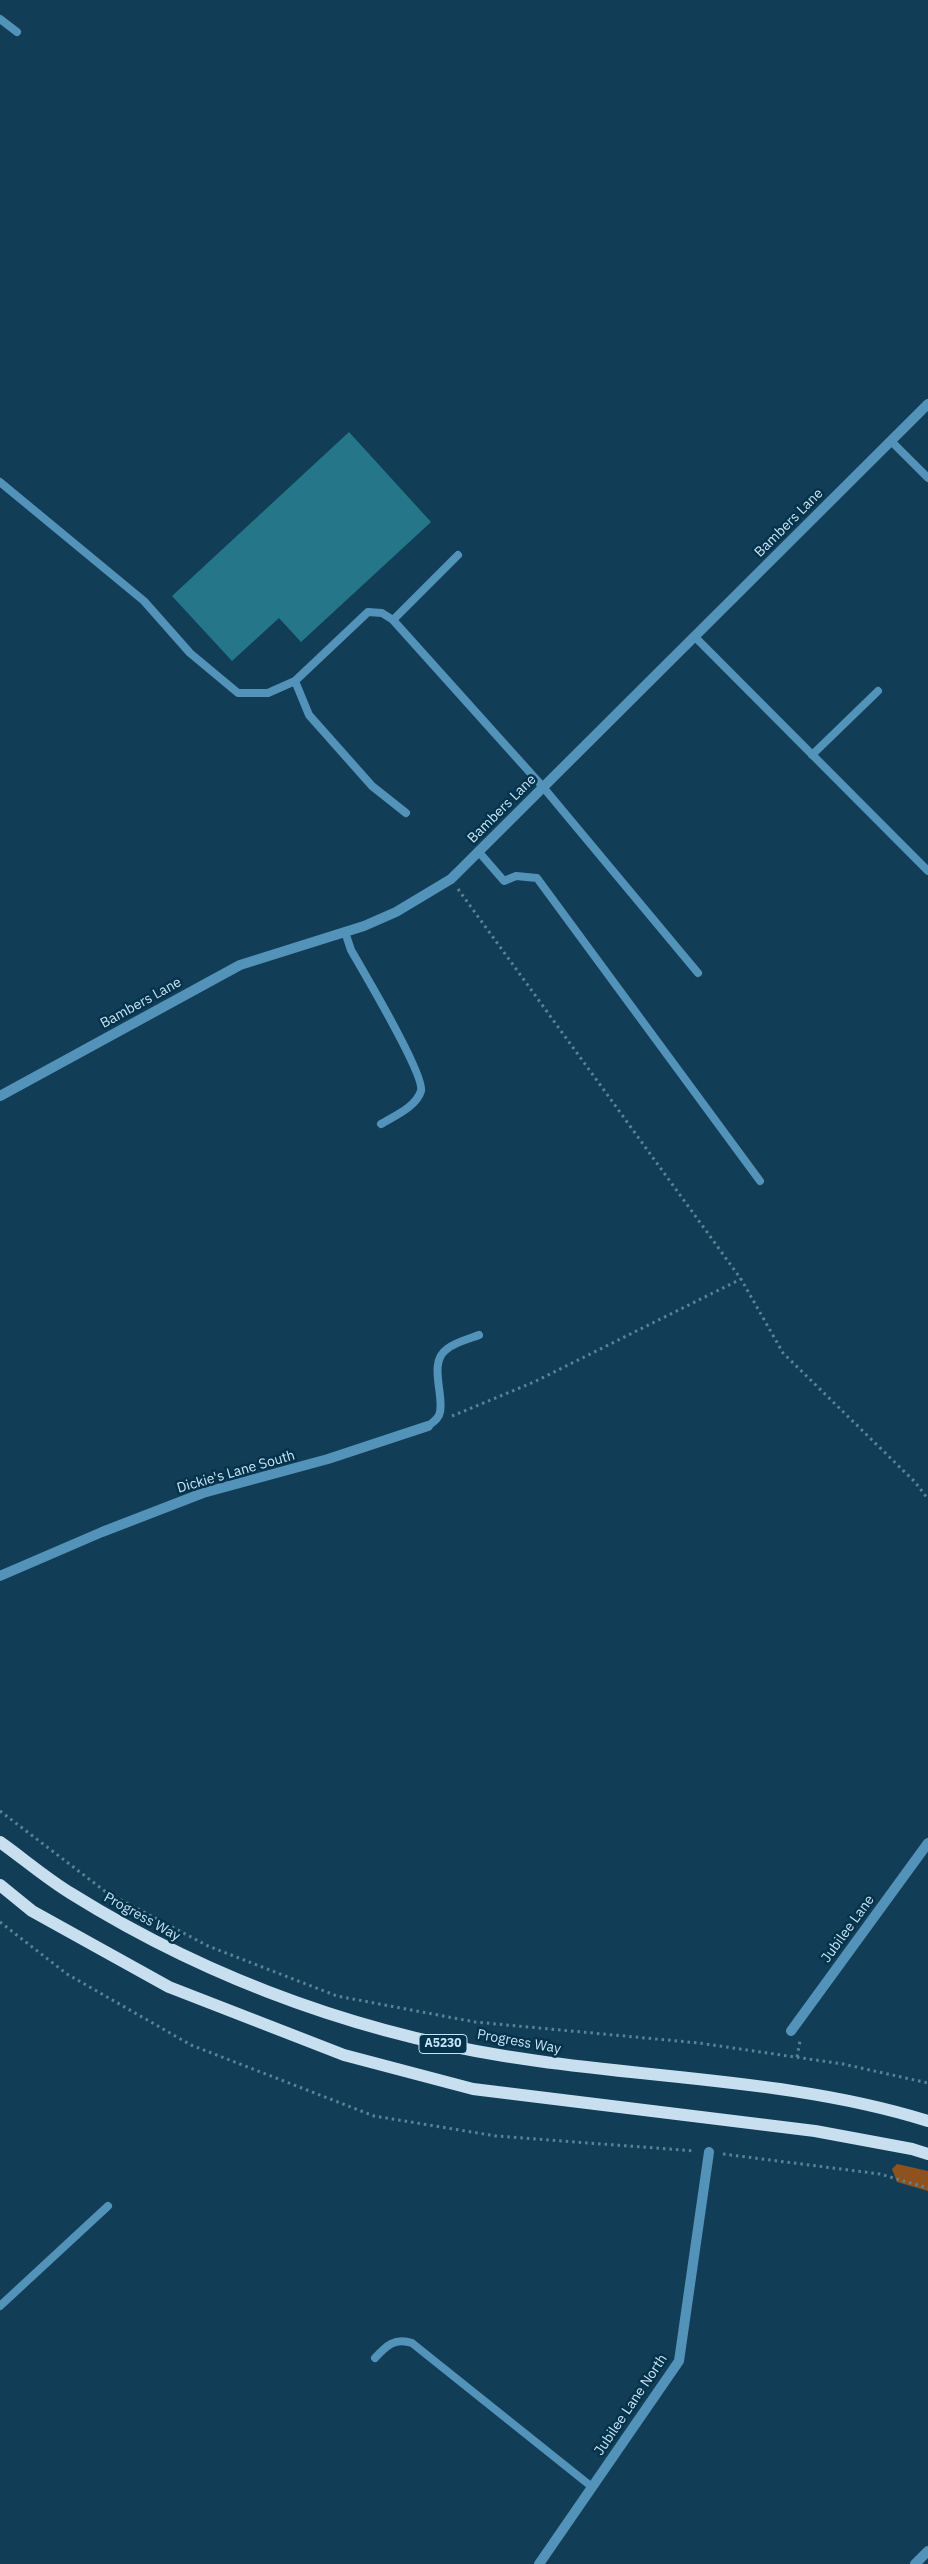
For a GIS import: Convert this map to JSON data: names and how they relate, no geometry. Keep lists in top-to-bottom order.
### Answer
{
  "streets": {
    "main road": ["Progress Way", "A5230"],
    "street": [
      "Bambers Lane",
      "Dickie's Lane South",
      "Jubilee Lane",
      "Jubilee Lane North"
    ]
  }
}
